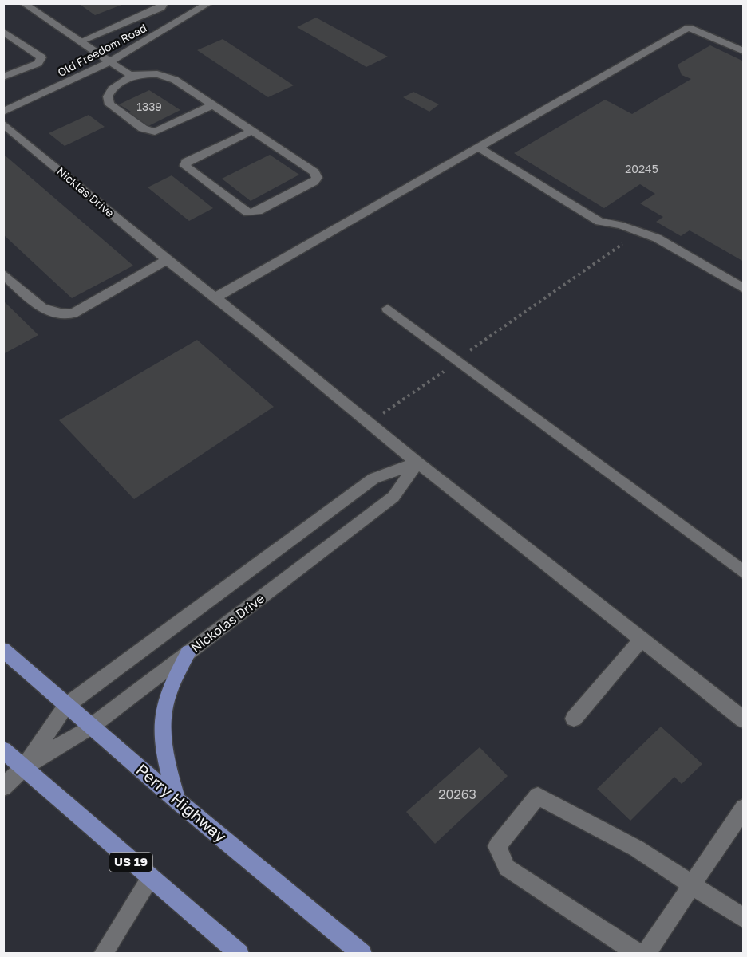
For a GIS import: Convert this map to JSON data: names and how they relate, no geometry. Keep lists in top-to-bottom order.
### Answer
{
  "streets": {
    "main road": ["Perry Highway", "US 19"],
    "street": ["Old Freedom Road", "Nicklas Drive", "Nickolas Drive"]
  },
  "crossings": [
    ["Nickolas Drive", "Perry Highway"],
    ["Nickolas Drive", "US 19"]
  ],
  "house_numbers": ["1339", "20245", "20263"]
}
